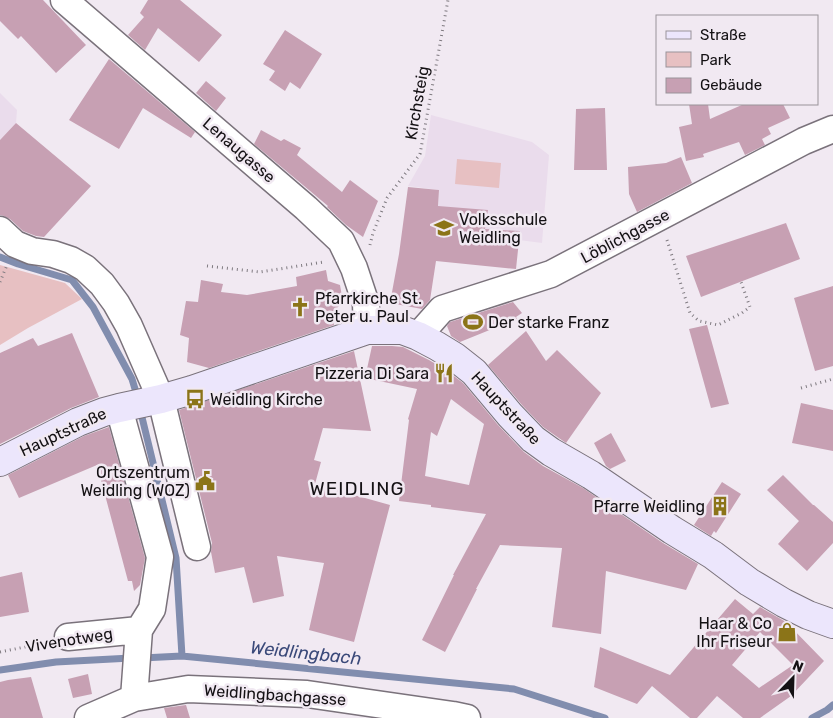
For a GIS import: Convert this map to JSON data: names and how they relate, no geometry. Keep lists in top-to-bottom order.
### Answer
{
  "streets": {
    "main road": ["Hauptstraße"],
    "street": [
      "Lenaugasse",
      "Löblichgasse",
      "Vivenotweg",
      "Weidlingbachgasse"
    ],
    "path": ["Kirchsteig"]
  },
  "crossings": [
    ["Lenaugasse", "Hauptstraße"],
    ["Löblichgasse", "Hauptstraße"]
  ],
  "districts": ["WEIDLING"],
  "water": ["Weidlingbach"],
  "places": {
    "school or university": ["Volksschule Weidling"],
    "church": ["Pfarrkirche St. Peter u. Paul"],
    "sports": ["Der starke Franz"],
    "restaurant": ["Pizzeria Di Sara"],
    "bus stop": ["Weidling Kirche"],
    "public building": ["Ortszentrum Weidling (WOZ)"],
    "building": ["Pfarre Weidling"],
    "shop": ["Haar & Co Ihr Friseur"]
  },
  "legend": ["Straße", "Park", "Gebäude"],
  "north": "top right"
}
